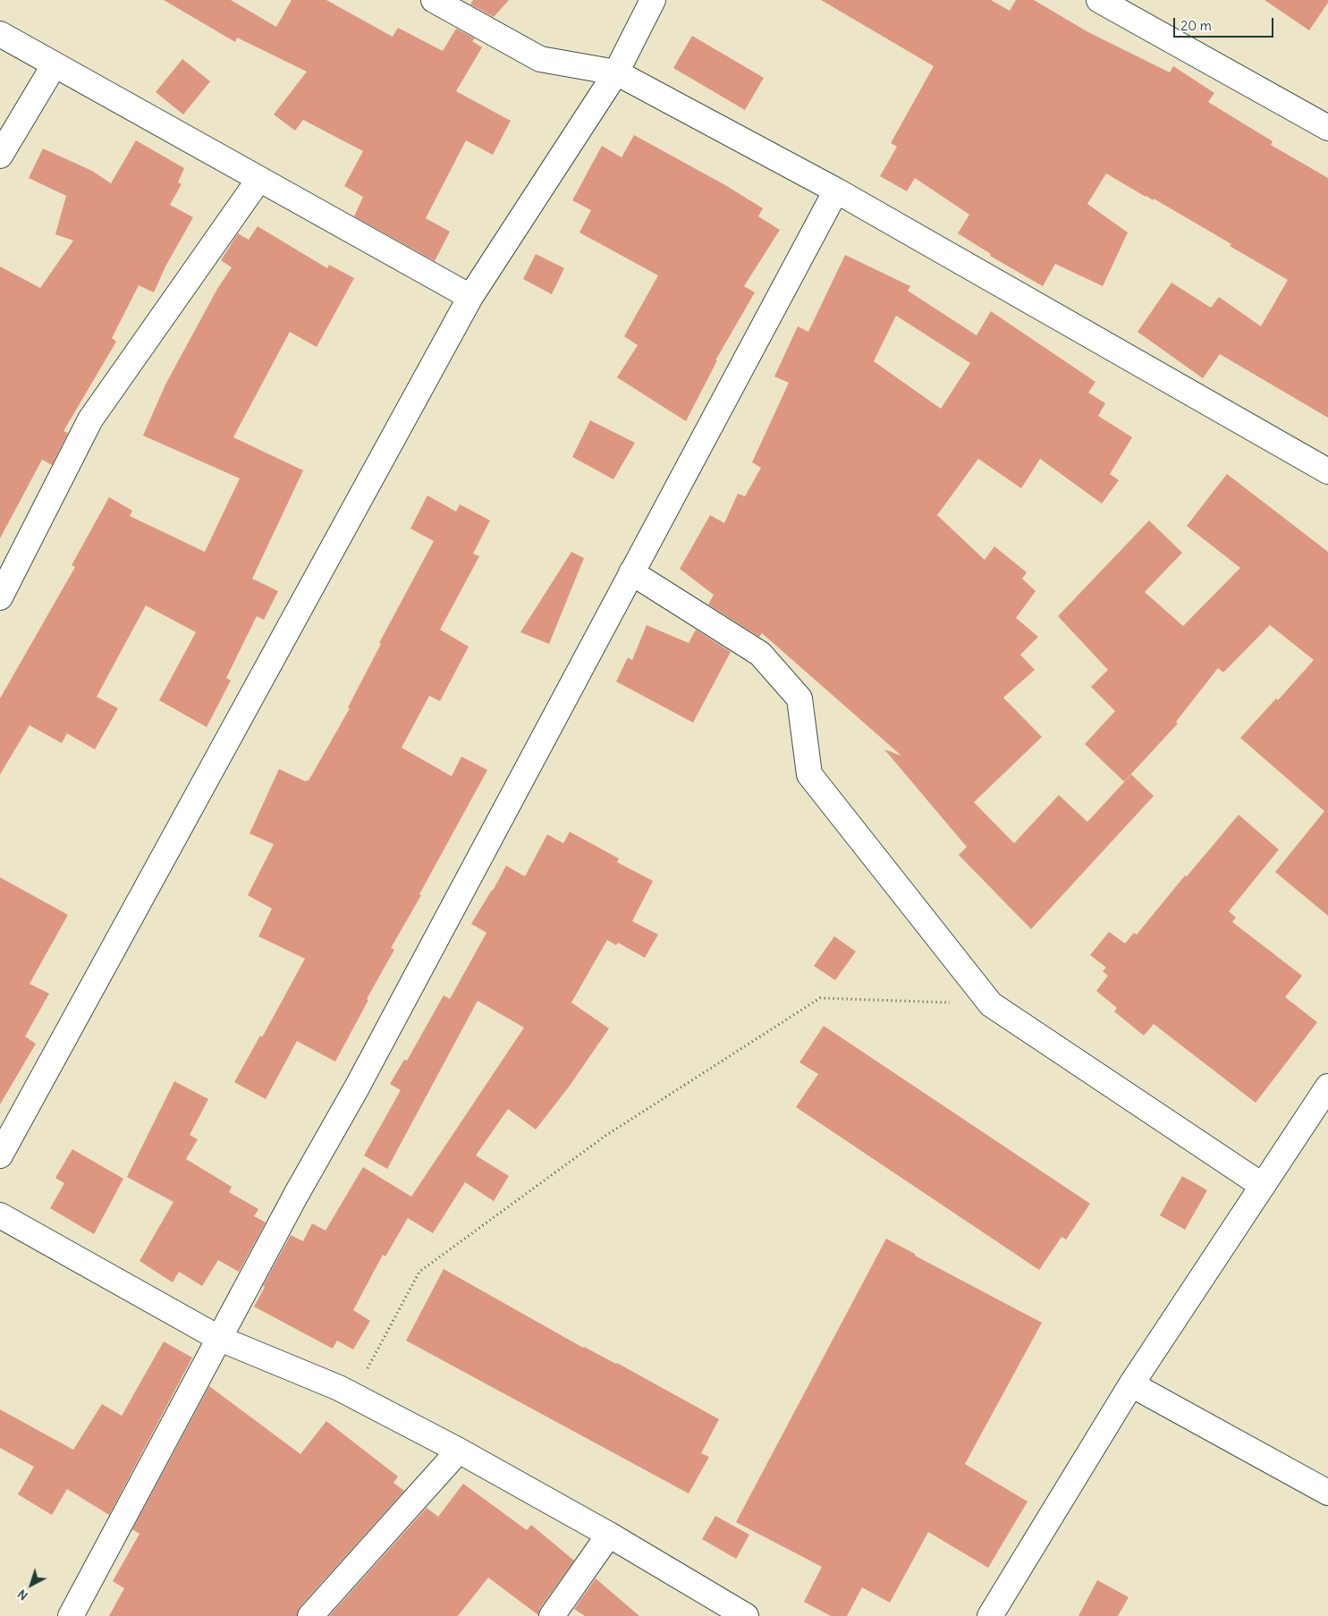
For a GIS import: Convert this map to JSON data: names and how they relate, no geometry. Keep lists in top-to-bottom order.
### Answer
{
  "scale_bar": "20 m",
  "north": "bottom left"
}
